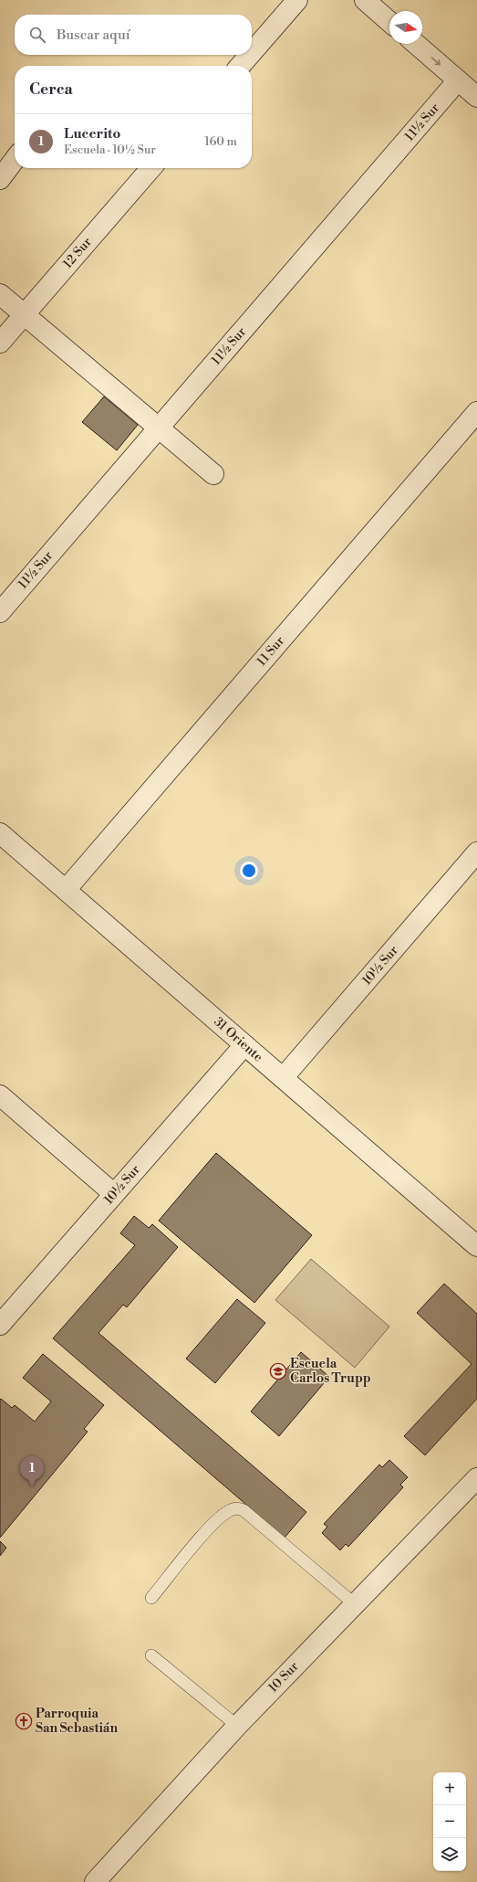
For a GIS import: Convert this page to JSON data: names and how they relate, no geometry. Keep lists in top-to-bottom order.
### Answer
{
  "streets": {
    "street": [
      "11½ Sur",
      "12 Sur",
      "11 Sur",
      "10½ Sur",
      "31 Oriente",
      "10 Sur"
    ]
  },
  "crossings": [
    ["11 Sur", "31 Oriente"],
    ["10½ Sur", "31 Oriente"]
  ],
  "places": {
    "school or university": ["Escuela Carlos Trupp"],
    "church": ["Parroquia San Sebastián"]
  },
  "north": "right",
  "page": {
    "search": "Buscar aquí",
    "heading": "Cerca",
    "list": [
      {
        "mark": "1",
        "name": "Lucerito",
        "note": "Escuela · 10½ Sur",
        "value": "160 m"
      }
    ],
    "pins": "1",
    "map_buttons": ["+", "−"]
  }
}
